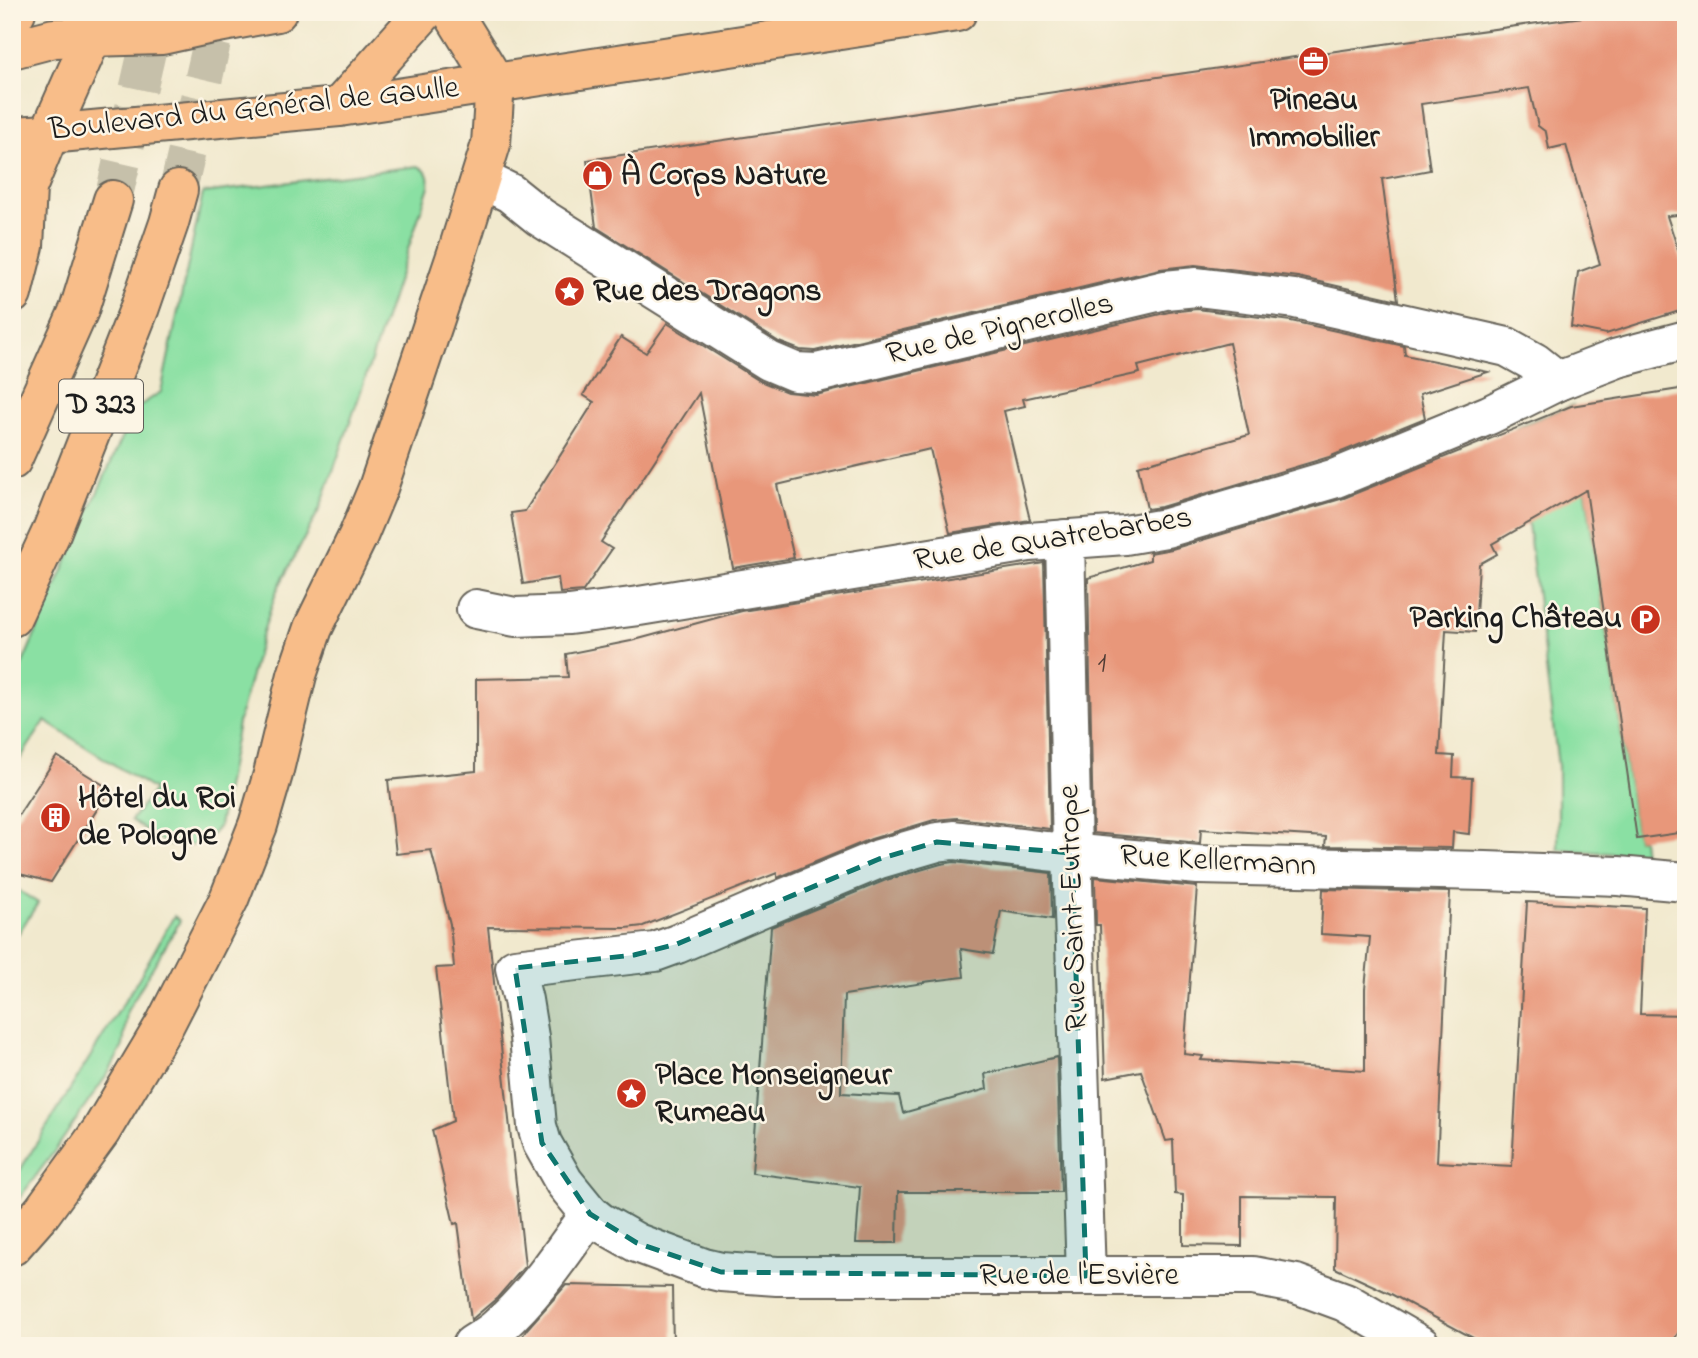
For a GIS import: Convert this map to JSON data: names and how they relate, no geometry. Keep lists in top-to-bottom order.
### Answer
{
  "streets": {
    "main road": ["Boulevard du Général de Gaulle", "D 323"],
    "street": [
      "Rue de Pignerolles",
      "Rue de Quatrebarbes",
      "Rue Kellermann",
      "Rue Saint-Eutrope",
      "Rue de l'Esvière"
    ]
  },
  "crossings": [
    ["Rue de Pignerolles", "Rue de Quatrebarbes"],
    ["Rue de Quatrebarbes", "Rue Saint-Eutrope"],
    ["Rue Kellermann", "Rue Saint-Eutrope"],
    ["Rue Kellermann", "Rue de l'Esvière"],
    ["Rue Saint-Eutrope", "Rue de l'Esvière"]
  ],
  "places": {
    "office": ["Pineau Immobilier"],
    "shop": ["À Corps Nature"],
    "place": ["Rue des Dragons", "Place Monseigneur Rumeau"],
    "parking": ["Parking Château"],
    "building": ["Hôtel du Roi de Pologne"]
  },
  "house_numbers": ["1"]
}
